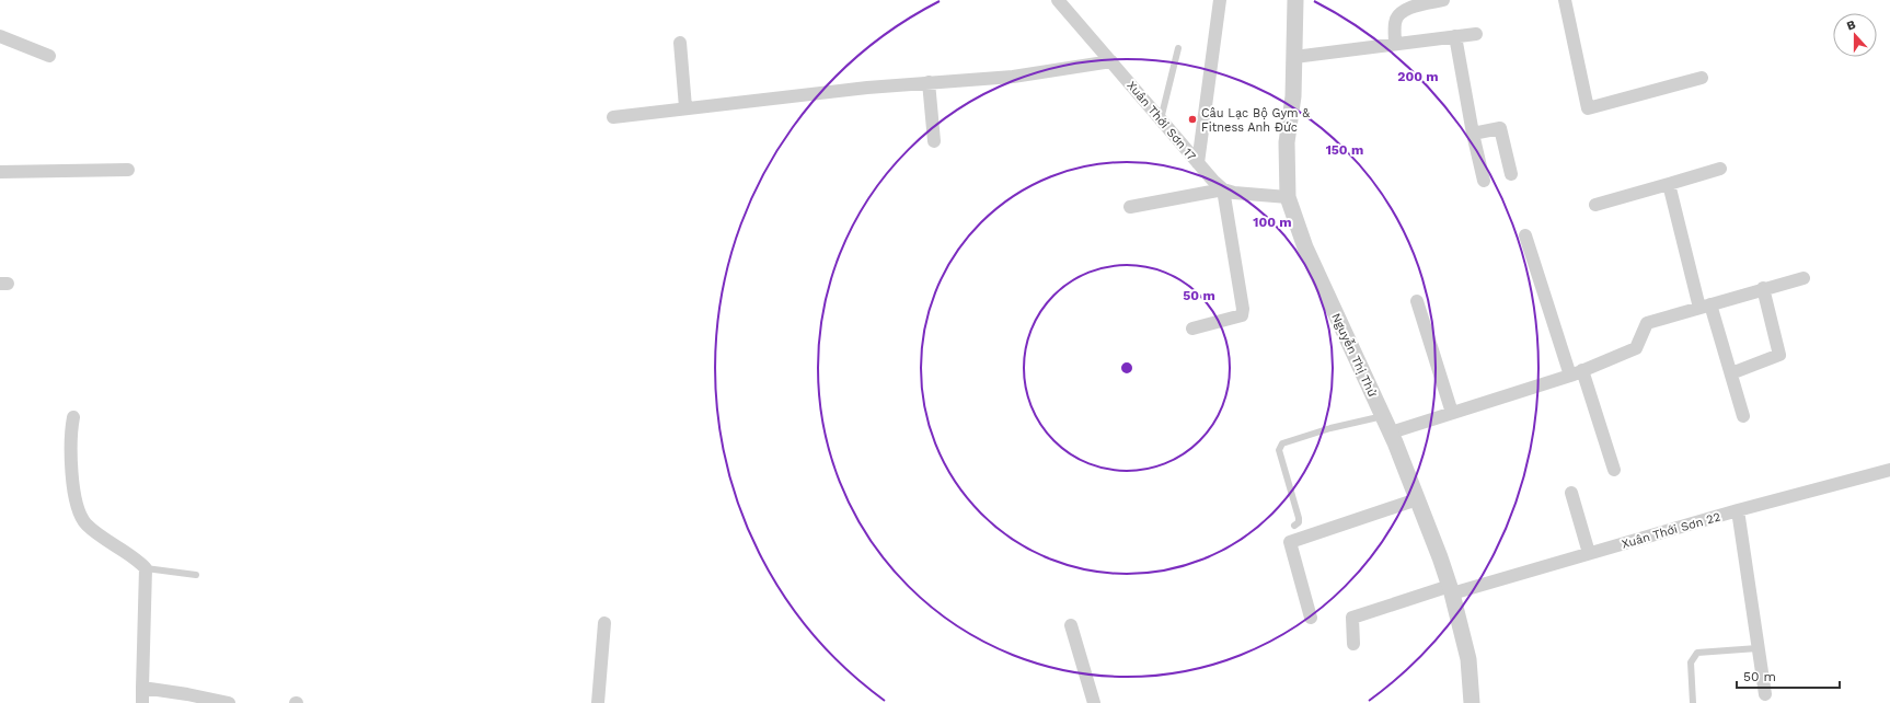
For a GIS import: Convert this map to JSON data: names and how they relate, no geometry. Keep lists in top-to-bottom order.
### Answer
{
  "streets": {
    "street": ["Xuân Thới Sơn 17", "Nguyễn Thị Thử", "Xuân Thới Sơn 22"]
  },
  "crossings": [
    ["Nguyễn Thị Thử", "Xuân Thới Sơn 22"]
  ],
  "places": ["Câu Lạc Bộ Gym & Fitness Anh Đức"],
  "scale_bar": "50 m",
  "north": "top",
  "rings": [
    "200 m",
    "150 m",
    "100 m",
    "50 m"
  ]
}
